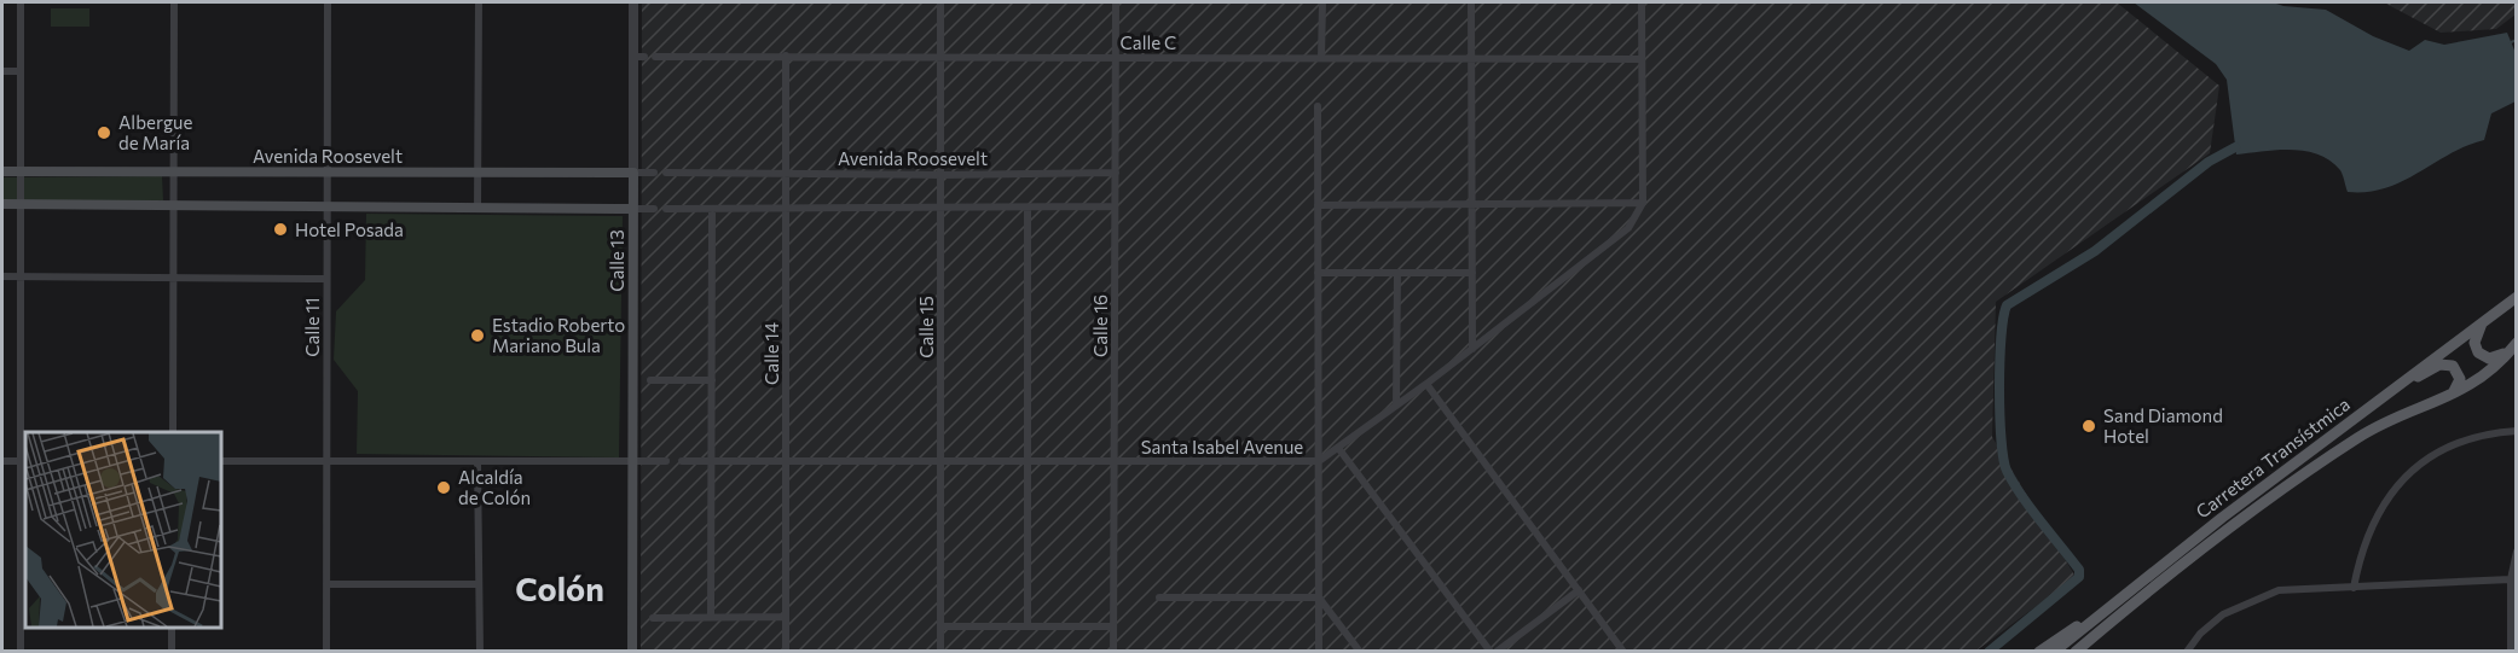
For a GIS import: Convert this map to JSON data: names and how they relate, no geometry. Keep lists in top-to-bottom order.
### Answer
{
  "streets": {
    "main road": ["Avenida Roosevelt", "Calle 13", "Carretera Transístmica"],
    "street": [
      "Calle C",
      "Calle 16",
      "Calle 11",
      "Calle 15",
      "Calle 14",
      "Santa Isabel Avenue"
    ]
  },
  "crossings": [
    ["Calle C", "Calle 16"],
    ["Calle C", "Calle 15"],
    ["Calle C", "Calle 14"],
    ["Avenida Roosevelt", "Calle 13"],
    ["Avenida Roosevelt", "Calle 16"],
    ["Avenida Roosevelt", "Calle 11"],
    ["Avenida Roosevelt", "Calle 15"],
    ["Avenida Roosevelt", "Calle 14"],
    ["Calle 16", "Santa Isabel Avenue"],
    ["Calle 15", "Santa Isabel Avenue"],
    ["Calle 14", "Santa Isabel Avenue"]
  ],
  "districts": ["Colón"],
  "places": [
    "Albergue de María",
    "Hotel Posada",
    "Estadio Roberto Mariano Bula",
    "Sand Diamond Hotel",
    "Alcaldía de Colón"
  ]
}
